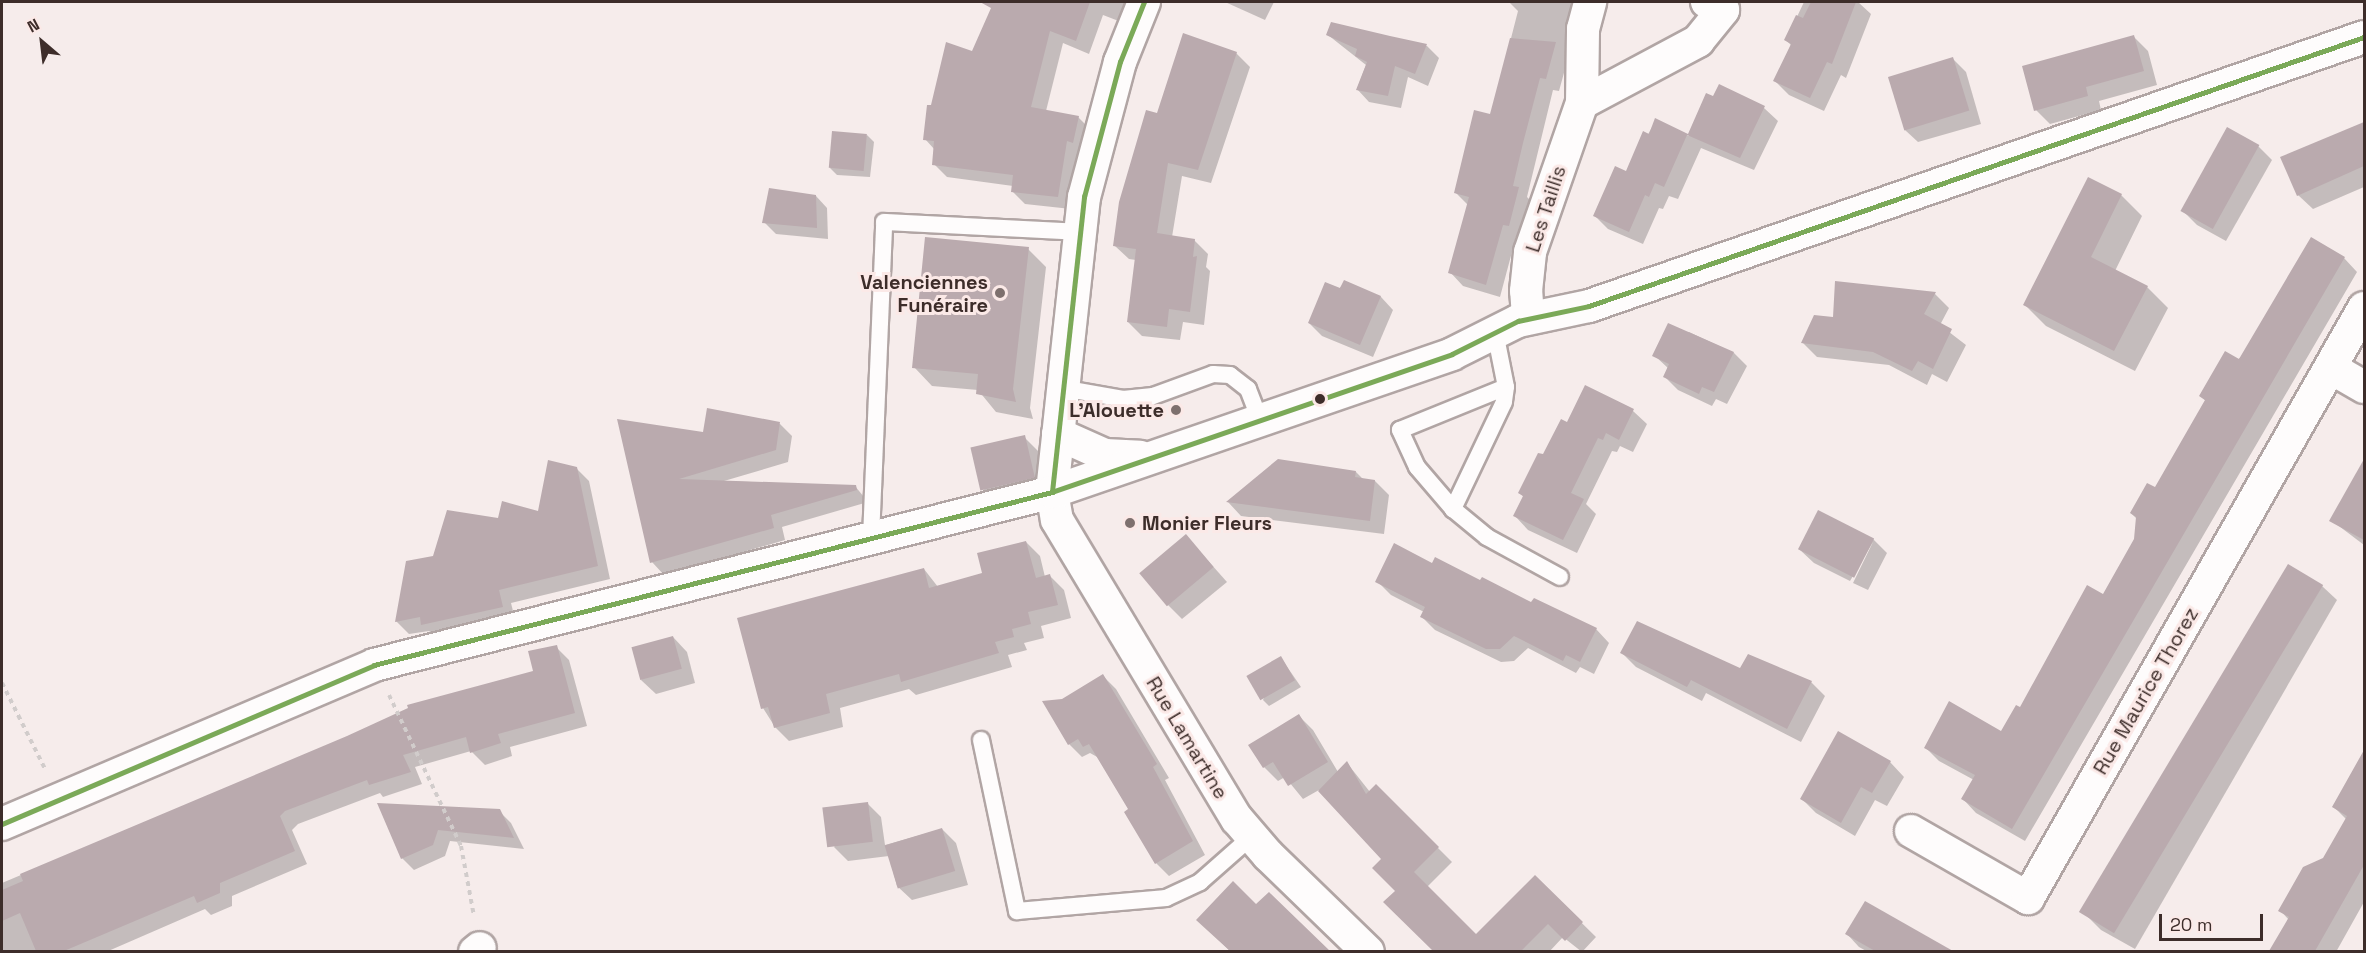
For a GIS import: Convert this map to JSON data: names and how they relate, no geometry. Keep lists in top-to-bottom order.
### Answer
{
  "streets": {
    "street": ["Les Taillis", "Rue Maurice Thorez", "Rue Lamartine"]
  },
  "places": ["Valenciennes Funéraire", "L'Alouette", "Monier Fleurs"],
  "scale_bar": "20 m",
  "north": "top left"
}
